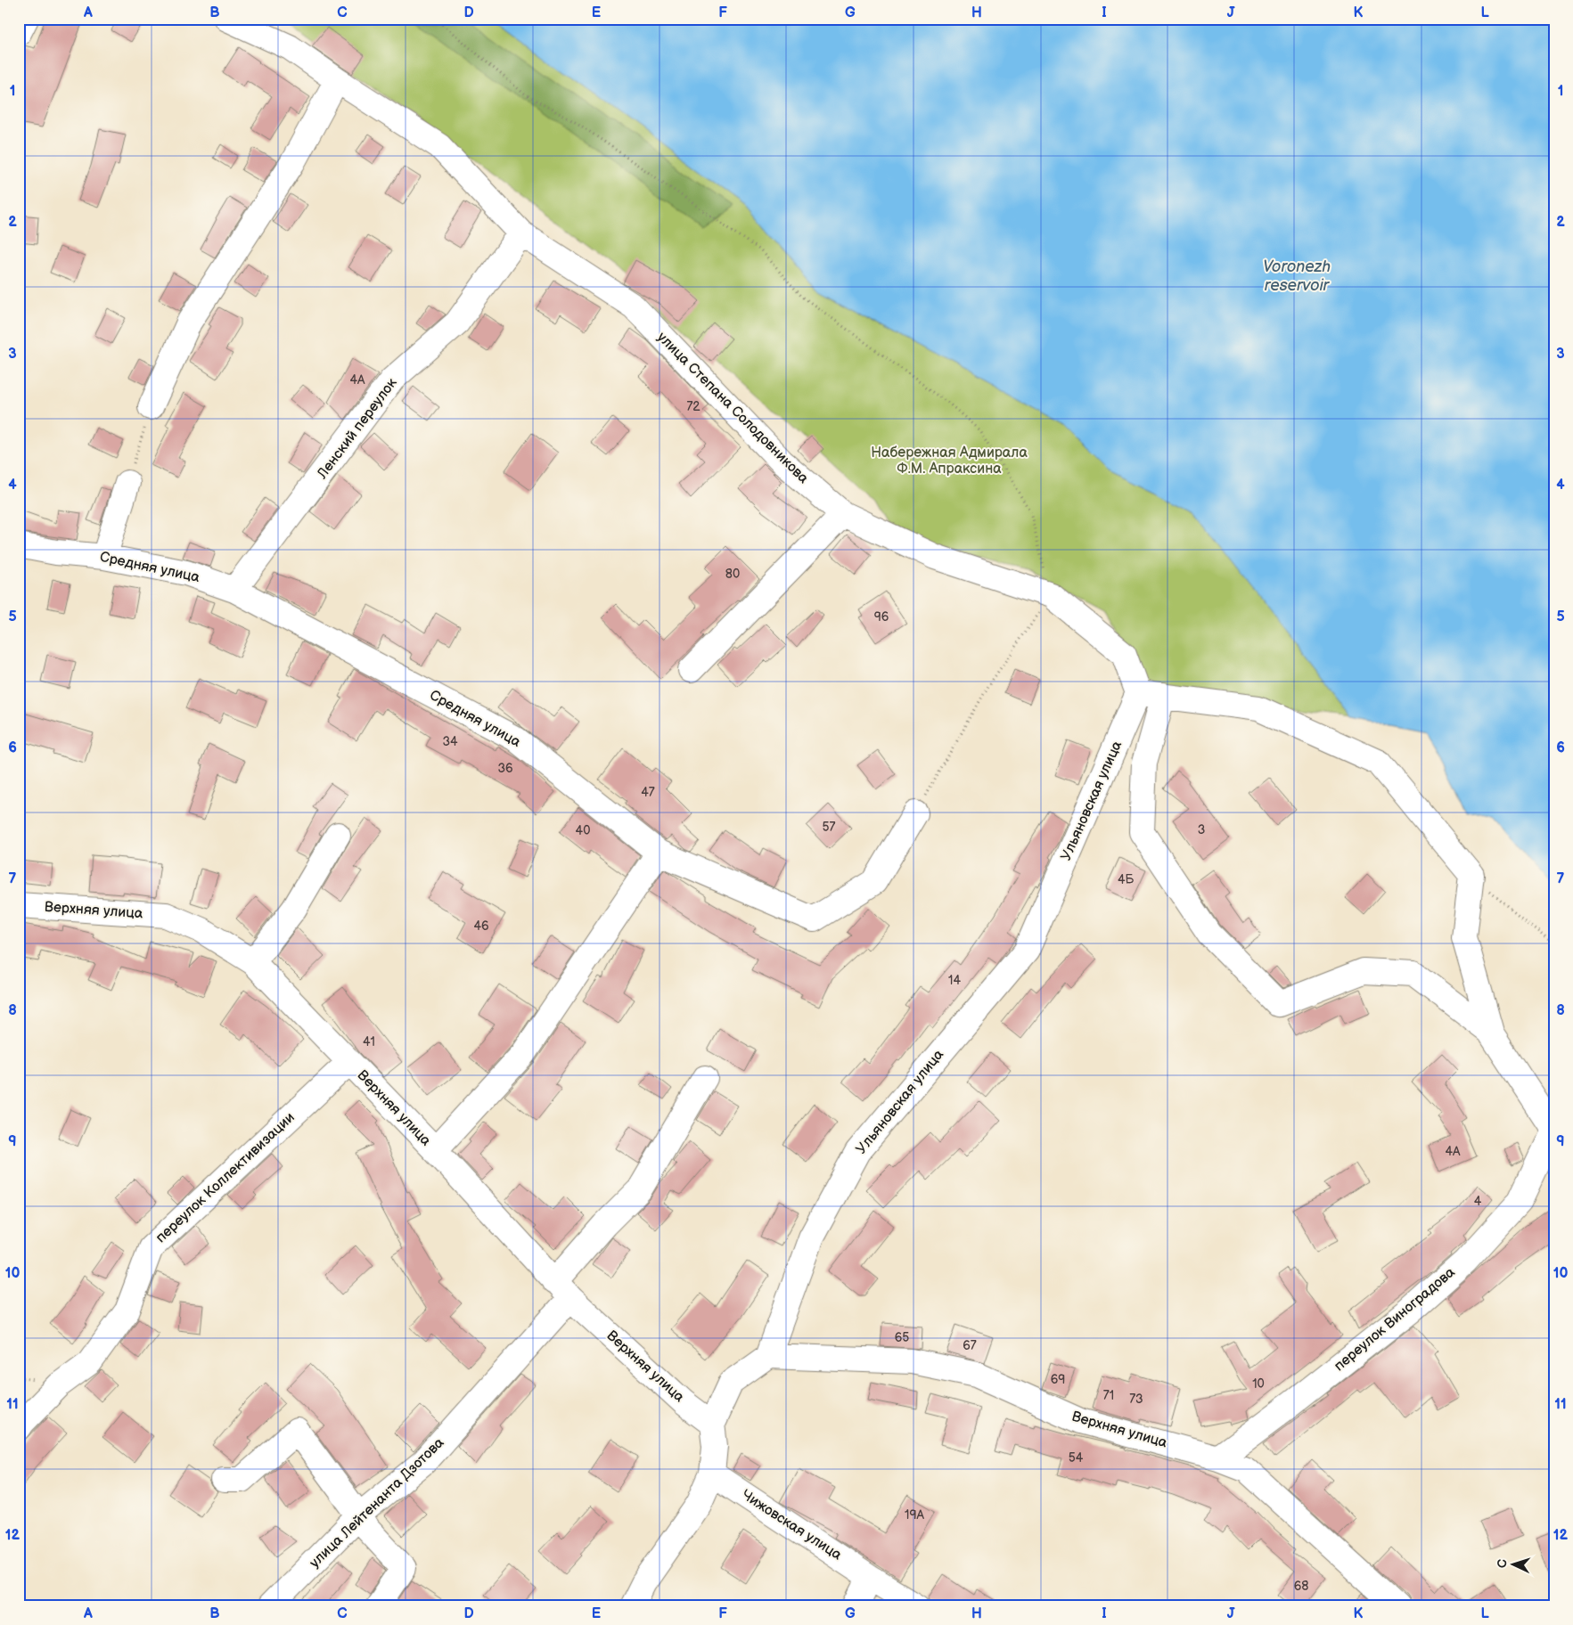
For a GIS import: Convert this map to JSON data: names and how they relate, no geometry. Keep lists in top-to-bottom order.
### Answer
{
  "streets": {
    "street": [
      "улица Степана Солодовникова",
      "Ленский переулок",
      "Средняя улица",
      "Ульяновская улица",
      "Верхняя улица",
      "переулок Коллективизации",
      "переулок Виноградова",
      "улица Лейтенанта Дзотова",
      "Чижовская улица"
    ]
  },
  "crossings": [
    ["улица Степана Солодовникова", "Ленский переулок"],
    ["улица Степана Солодовникова", "Ульяновская улица"],
    ["Ленский переулок", "Средняя улица"],
    ["Ульяновская улица", "Верхняя улица"],
    ["Верхняя улица", "переулок Коллективизации"],
    ["Верхняя улица", "переулок Виноградова"],
    ["Верхняя улица", "улица Лейтенанта Дзотова"]
  ],
  "water": ["Voronezh reservoir"],
  "parks": ["Набережная Адмирала Ф.М. Апраксина"],
  "house_numbers": [
    "4А",
    "72",
    "80",
    "96",
    "34",
    "36",
    "47",
    "57",
    "3",
    "40",
    "4Б",
    "46",
    "14",
    "41",
    "4А",
    "4",
    "65",
    "67",
    "69",
    "10",
    "71",
    "73",
    "54",
    "19А",
    "68"
  ],
  "north": "left",
  "grid": {
    "columns": [
      "A",
      "B",
      "C",
      "D",
      "E",
      "F",
      "G",
      "H",
      "I",
      "J",
      "K",
      "L"
    ],
    "rows": [
      "1",
      "2",
      "3",
      "4",
      "5",
      "6",
      "7",
      "8",
      "9",
      "10",
      "11",
      "12"
    ]
  }
}
